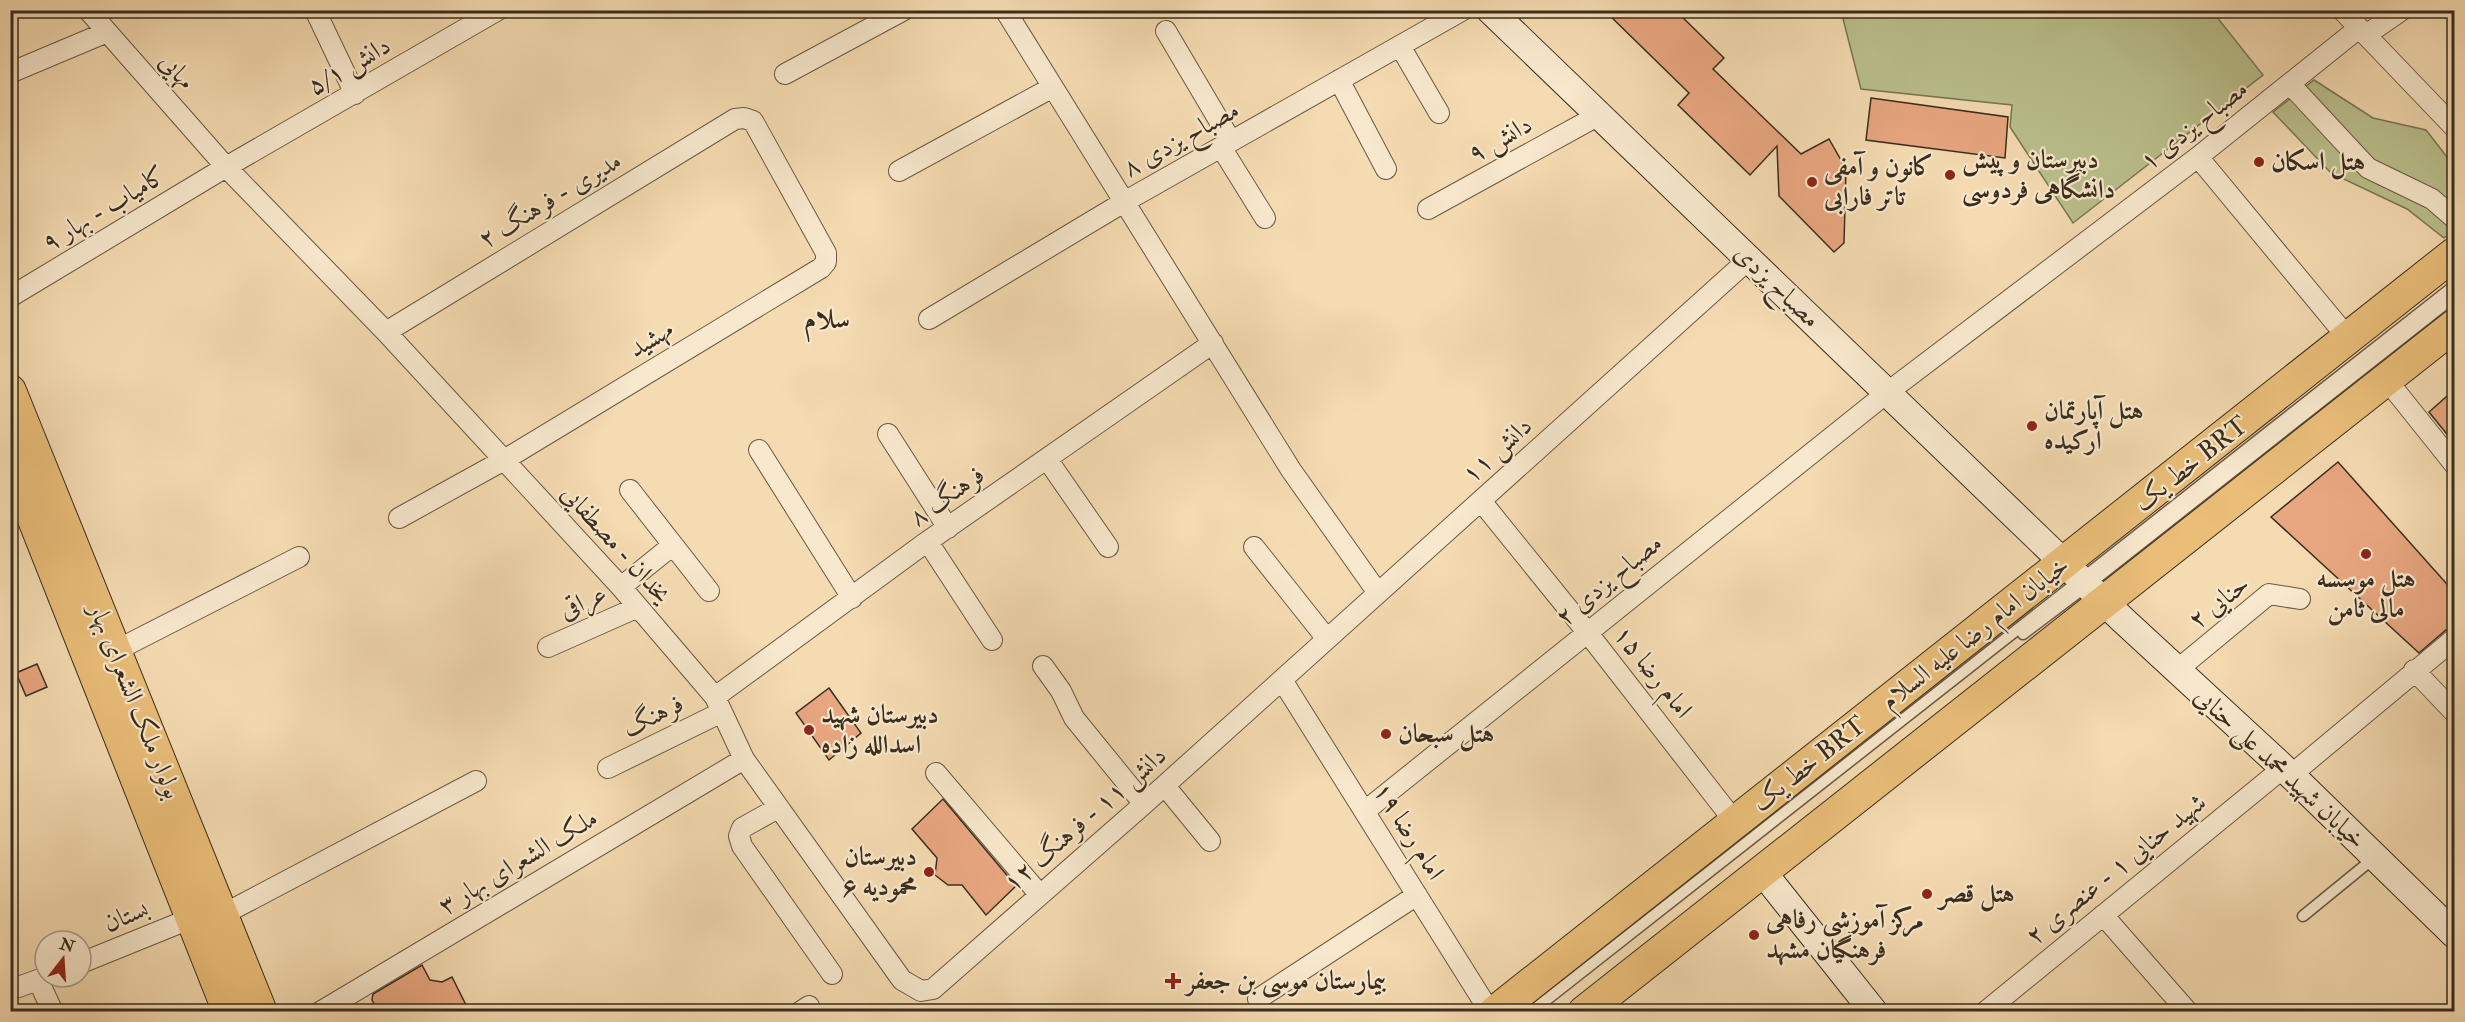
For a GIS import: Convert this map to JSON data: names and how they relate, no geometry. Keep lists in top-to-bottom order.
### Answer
{
  "streets": {
    "main road": [
      "مصباح یزدی",
      "خیابان امام رضا علیه السلام",
      "بولوار ملک الشعرای بهار",
      "خیابان شهید محمد علی حنایی"
    ],
    "street": [
      "دانش ۵/۱",
      "مهایی",
      "مصباح یزدی ۱",
      "مصباح یزدی ۸",
      "دانش ۹",
      "مدیری - فرهنگ ۲",
      "کامیاب - بهار ۹",
      "مهشید",
      "دانش ۱۱",
      "فرهنگ ۸",
      "یخدان - مصطفایی",
      "مصباح یزدی ۲",
      "عراقی",
      "حنایی ۲",
      "امام رضا ۱۵",
      "فرهنگ",
      "دانش ۱۱ - فرهنگ ۱۲",
      "امام رضا ۱۹",
      "ملک الشعرای بهار ۳",
      "شهید حنایی ۱ - عنصری ۲",
      "بستان"
    ],
    "lane": ["خط یک BRT"]
  },
  "crossings": [
    ["دانش ۵/۱", "مهایی"],
    ["دانش ۵/۱", "کامیاب - بهار ۹"],
    ["دانش ۵/۱", "یخدان - مصطفایی"],
    ["مهایی", "کامیاب - بهار ۹"],
    ["مهایی", "یخدان - مصطفایی"],
    ["مصباح یزدی ۱", "مصباح یزدی"],
    ["مصباح یزدی ۱", "مصباح یزدی ۲"],
    ["دانش ۹", "مصباح یزدی"],
    ["مدیری - فرهنگ ۲", "مهشید"],
    ["مدیری - فرهنگ ۲", "یخدان - مصطفایی"],
    ["کامیاب - بهار ۹", "یخدان - مصطفایی"],
    ["مصباح یزدی", "دانش ۱۱"],
    ["مصباح یزدی", "خط یک BRT"],
    ["مصباح یزدی", "مصباح یزدی ۲"],
    ["مصباح یزدی", "خیابان امام رضا علیه السلام"],
    ["مصباح یزدی", "خیابان شهید محمد علی حنایی"],
    ["مهشید", "یخدان - مصطفایی"],
    ["دانش ۱۱", "امام رضا ۱۵"],
    ["دانش ۱۱", "دانش ۱۱ - فرهنگ ۱۲"],
    ["دانش ۱۱", "امام رضا ۱۹"],
    ["خط یک BRT", "خیابان امام رضا علیه السلام"],
    ["خط یک BRT", "خیابان شهید محمد علی حنایی"],
    ["فرهنگ ۸", "یخدان - مصطفایی"],
    ["فرهنگ ۸", "فرهنگ"],
    ["یخدان - مصطفایی", "عراقی"],
    ["یخدان - مصطفایی", "فرهنگ"],
    ["یخدان - مصطفایی", "دانش ۱۱ - فرهنگ ۱۲"],
    ["یخدان - مصطفایی", "ملک الشعرای بهار ۳"],
    ["مصباح یزدی ۲", "امام رضا ۱۵"],
    ["مصباح یزدی ۲", "امام رضا ۱۹"],
    ["حنایی ۲", "خیابان شهید محمد علی حنایی"],
    ["خیابان امام رضا علیه السلام", "امام رضا ۱۵"],
    ["خیابان امام رضا علیه السلام", "خیابان شهید محمد علی حنایی"],
    ["بولوار ملک الشعرای بهار", "بستان"],
    ["خیابان شهید محمد علی حنایی", "شهید حنایی ۱ - عنصری ۲"],
    ["دانش ۱۱ - فرهنگ ۱۲", "امام رضا ۱۹"]
  ],
  "districts": ["سلام"],
  "places": {
    "other": [
      "هتل اسکان",
      "دبیرستان و پیش دانشگاهی فردوسی",
      "کانون و آمفی تاتر فارابی",
      "هتل آپارتمان ارکیده",
      "هتل موسسه مالی ثامن",
      "دبیرستان شهید اسدالله زاده",
      "هتل سبحان",
      "دبیرستان محمودیه ۶",
      "هتل قصر",
      "مرکز آموزشی رفاهی فرهنگیان مشهد"
    ],
    "health": ["بیمارستان موسی بن جعفر"]
  },
  "north": "top"
}
